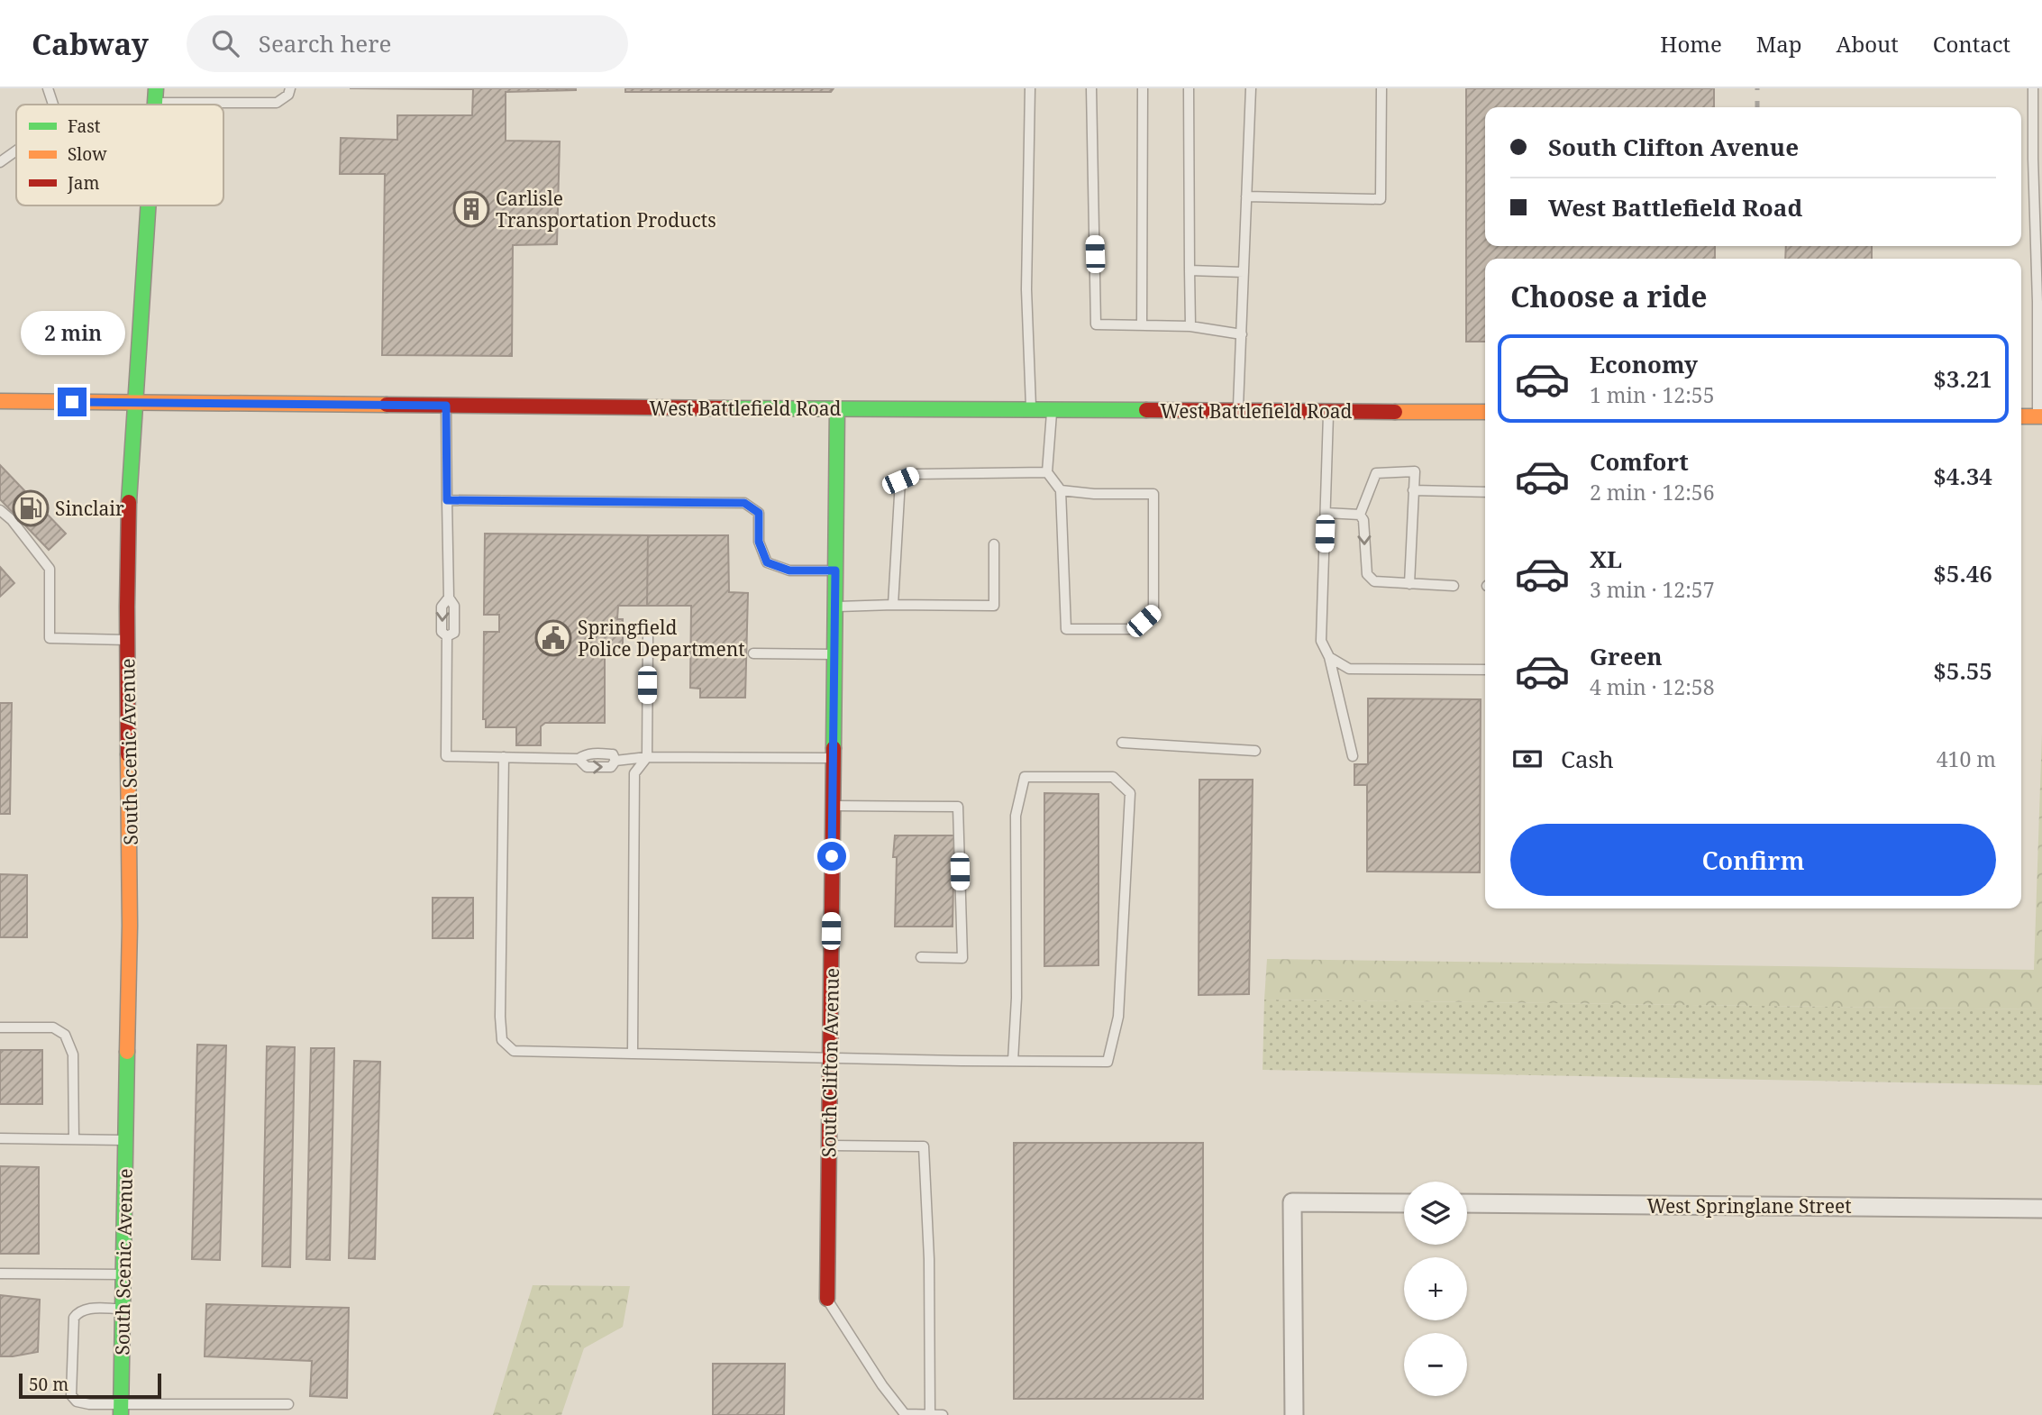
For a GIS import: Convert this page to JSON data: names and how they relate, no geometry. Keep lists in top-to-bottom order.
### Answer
{
  "streets": {
    "main road": ["West Battlefield Road", "South Scenic Avenue", "South Clifton Avenue"],
    "street": ["West Springlane Street"]
  },
  "crossings": [
    ["West Battlefield Road", "South Scenic Avenue"],
    ["West Battlefield Road", "South Clifton Avenue"]
  ],
  "places": {
    "building": ["Carlisle Transportation Products"],
    "fuel station": ["Sinclair"],
    "public building": ["Springfield Police Department"]
  },
  "legend": ["Fast", "Slow", "Jam"],
  "scale_bar": "50 m",
  "page": {
    "header": "Cabway",
    "search": "Search here",
    "nav": [
      "Home",
      "Map",
      "About",
      "Contact"
    ],
    "banner": ["South Clifton Avenue", "West Battlefield Road"],
    "heading": "Choose a ride",
    "bubble": "2 min",
    "list": [
      {
        "name": "Economy",
        "note": "1 min · 12:55",
        "value": "$3.21"
      },
      {
        "name": "Comfort",
        "note": "2 min · 12:56",
        "value": "$4.34"
      },
      {
        "name": "XL",
        "note": "3 min · 12:57",
        "value": "$5.46"
      },
      {
        "name": "Green",
        "note": "4 min · 12:58",
        "value": "$5.55"
      }
    ],
    "pay": ["Cash", "410 m"],
    "buttons": "Confirm",
    "map_buttons": ["+", "−"],
    "scale": "50 m"
  }
}
